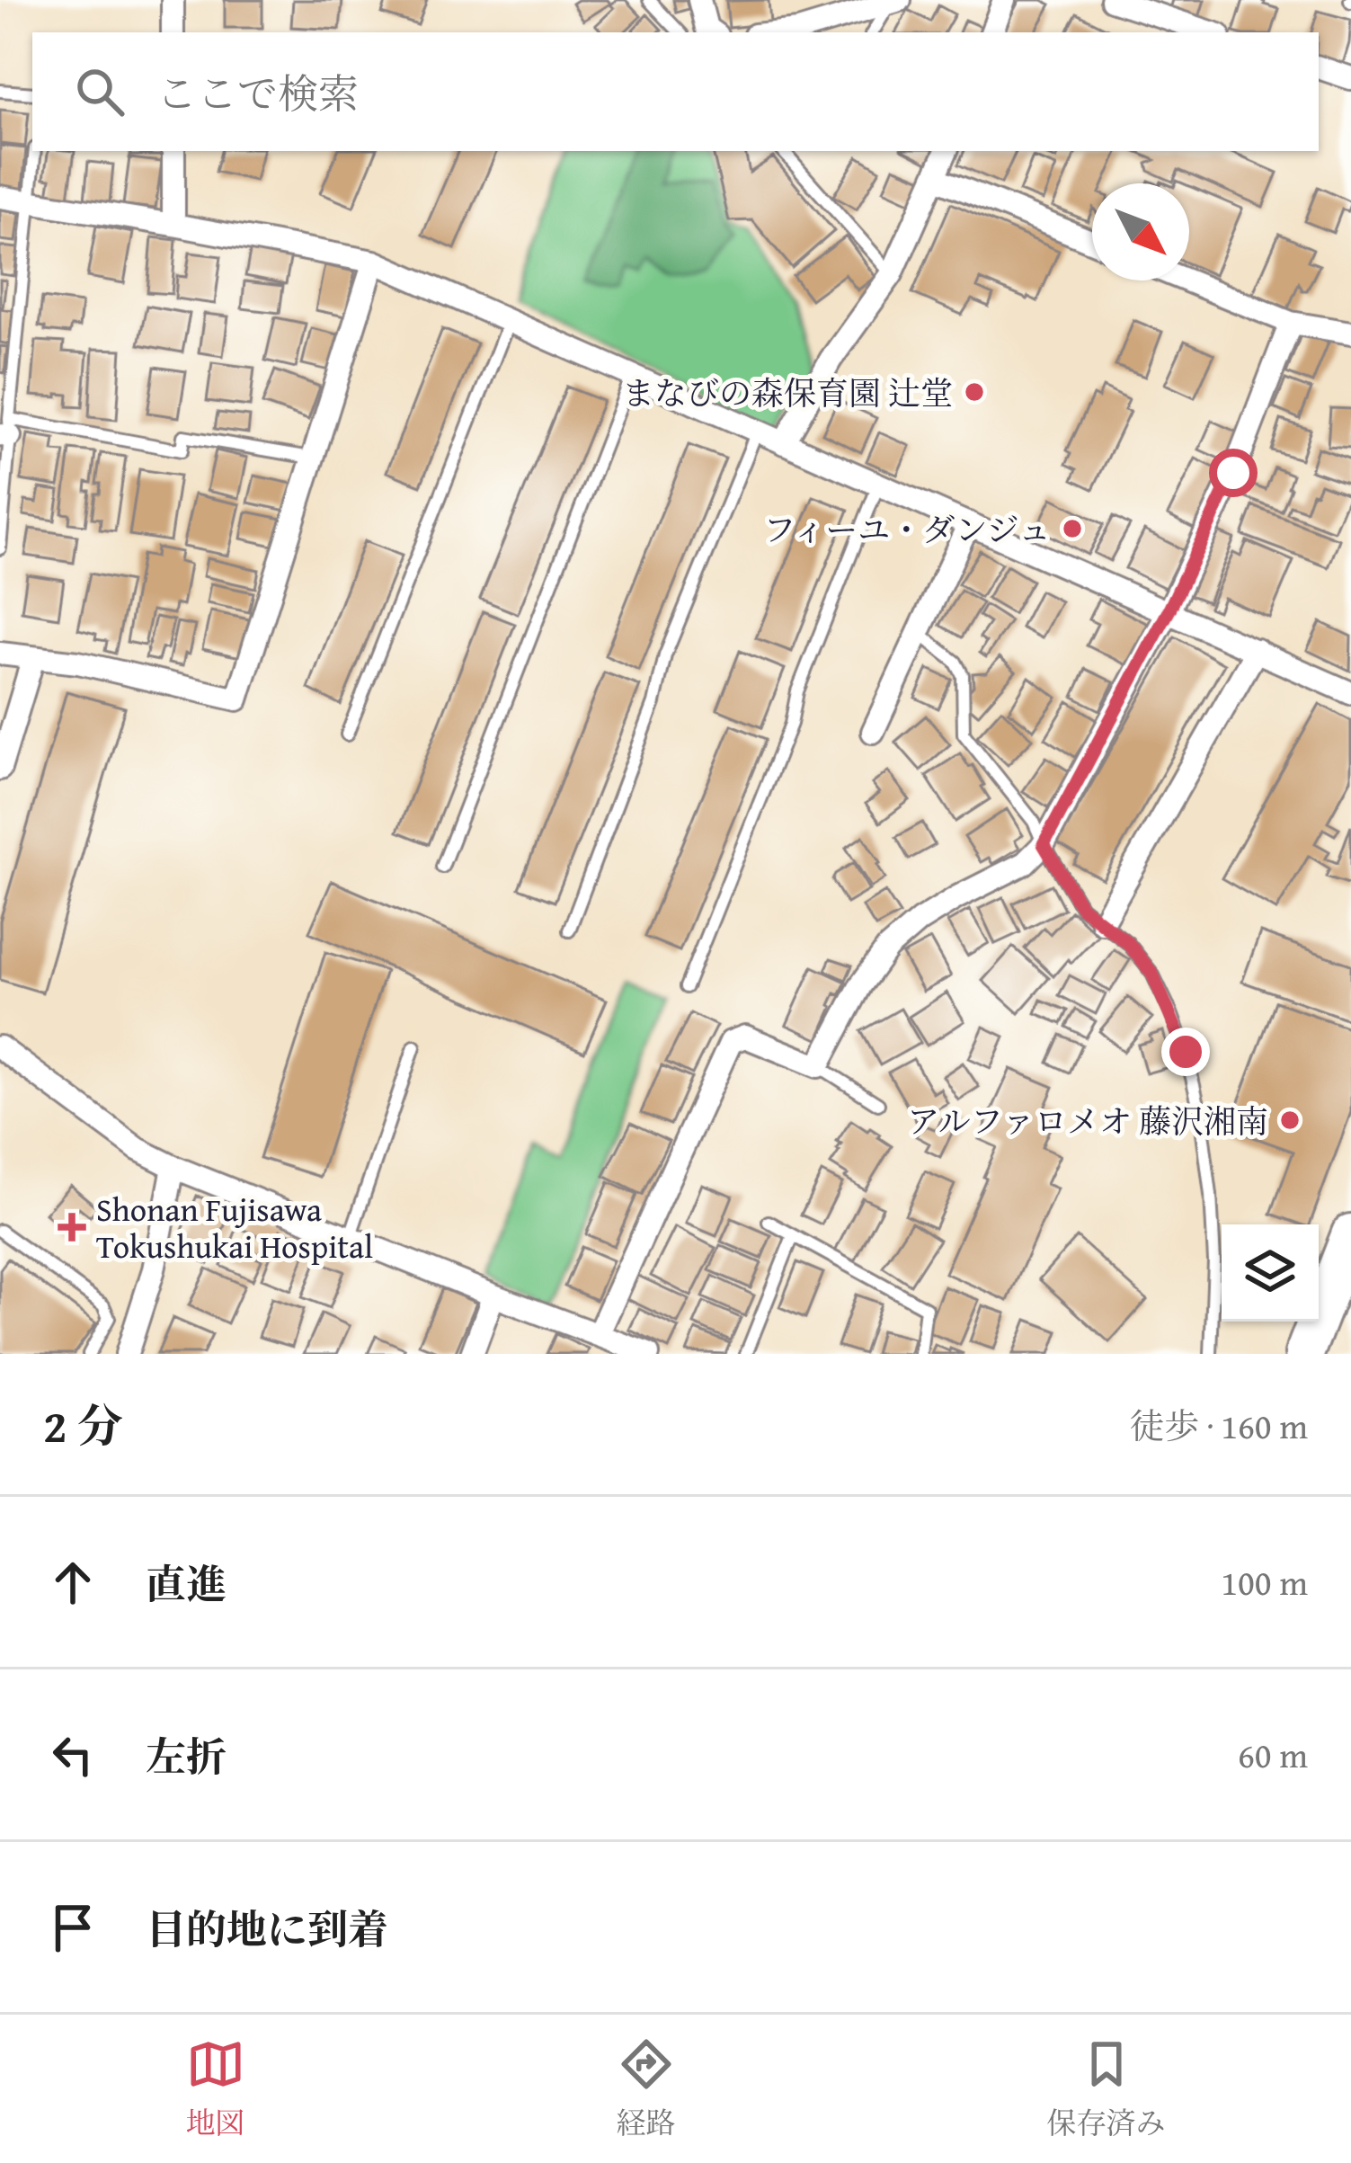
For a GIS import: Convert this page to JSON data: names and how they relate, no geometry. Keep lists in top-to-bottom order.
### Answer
{
  "places": {
    "other": ["まなびの森保育園 辻堂", "フィーユ・ダンジュ", "アルファロメオ 藤沢湘南"],
    "health": ["Shonan Fujisawa Tokushukai Hospital"]
  },
  "north": "bottom right",
  "page": {
    "search": "ここで検索",
    "heading": ["2 分", "徒歩 · 160 m"],
    "list": [
      ["直進", "100 m"],
      ["左折", "60 m"],
      "目的地に到着"
    ],
    "nav": ["地図", "経路", "保存済み"]
  }
}
